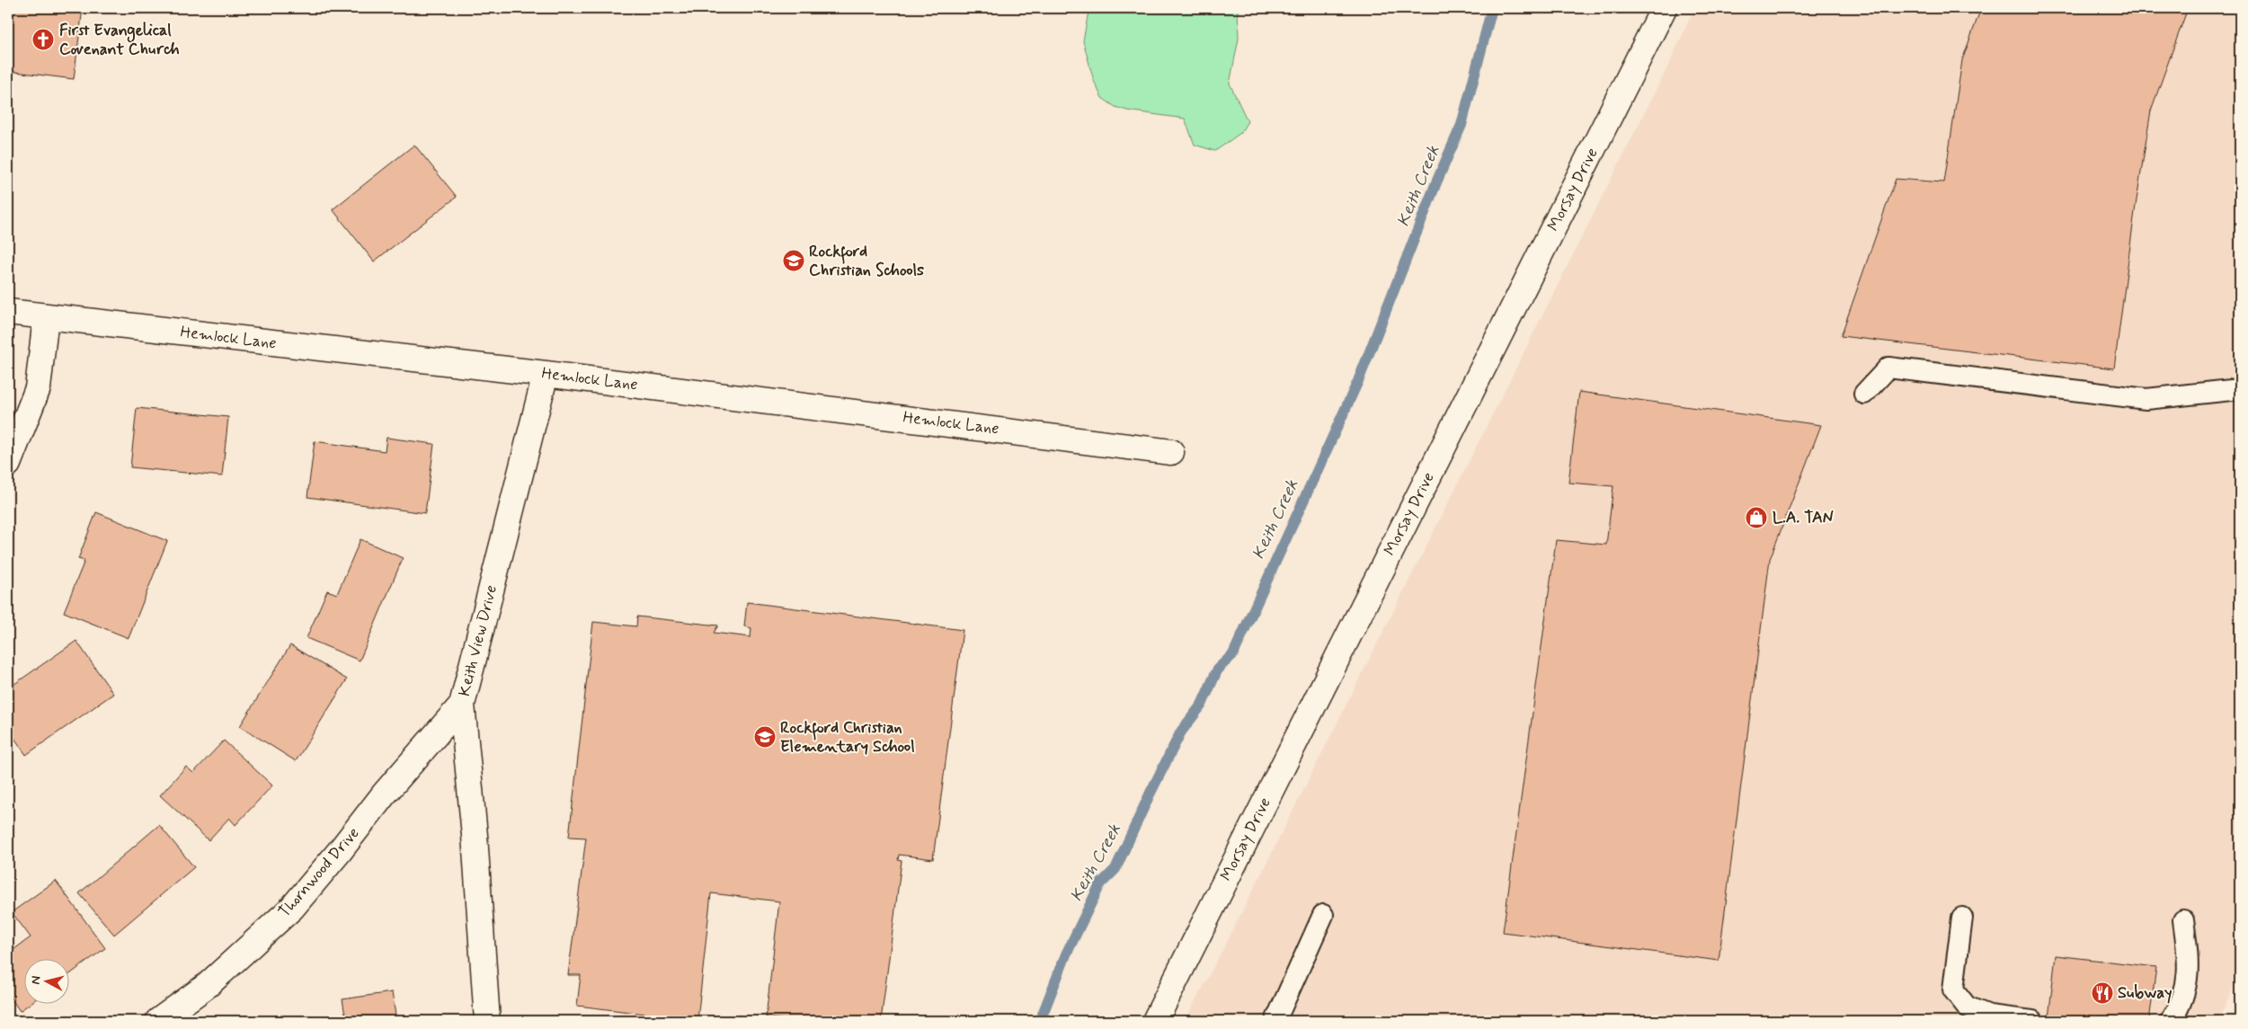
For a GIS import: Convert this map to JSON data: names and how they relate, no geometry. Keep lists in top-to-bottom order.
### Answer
{
  "streets": {
    "street": [
      "Morsay Drive",
      "Hemlock Lane",
      "Keith View Drive",
      "Thornwood Drive"
    ]
  },
  "crossings": [
    ["Hemlock Lane", "Keith View Drive"],
    ["Keith View Drive", "Thornwood Drive"]
  ],
  "water": ["Keith Creek"],
  "places": {
    "church": ["First Evangelical Covenant Church"],
    "school or university": ["Rockford Christian Schools", "Rockford Christian Elementary School"],
    "shop": ["L.A. TAN"],
    "restaurant": ["Subway"]
  },
  "north": "left"
}
